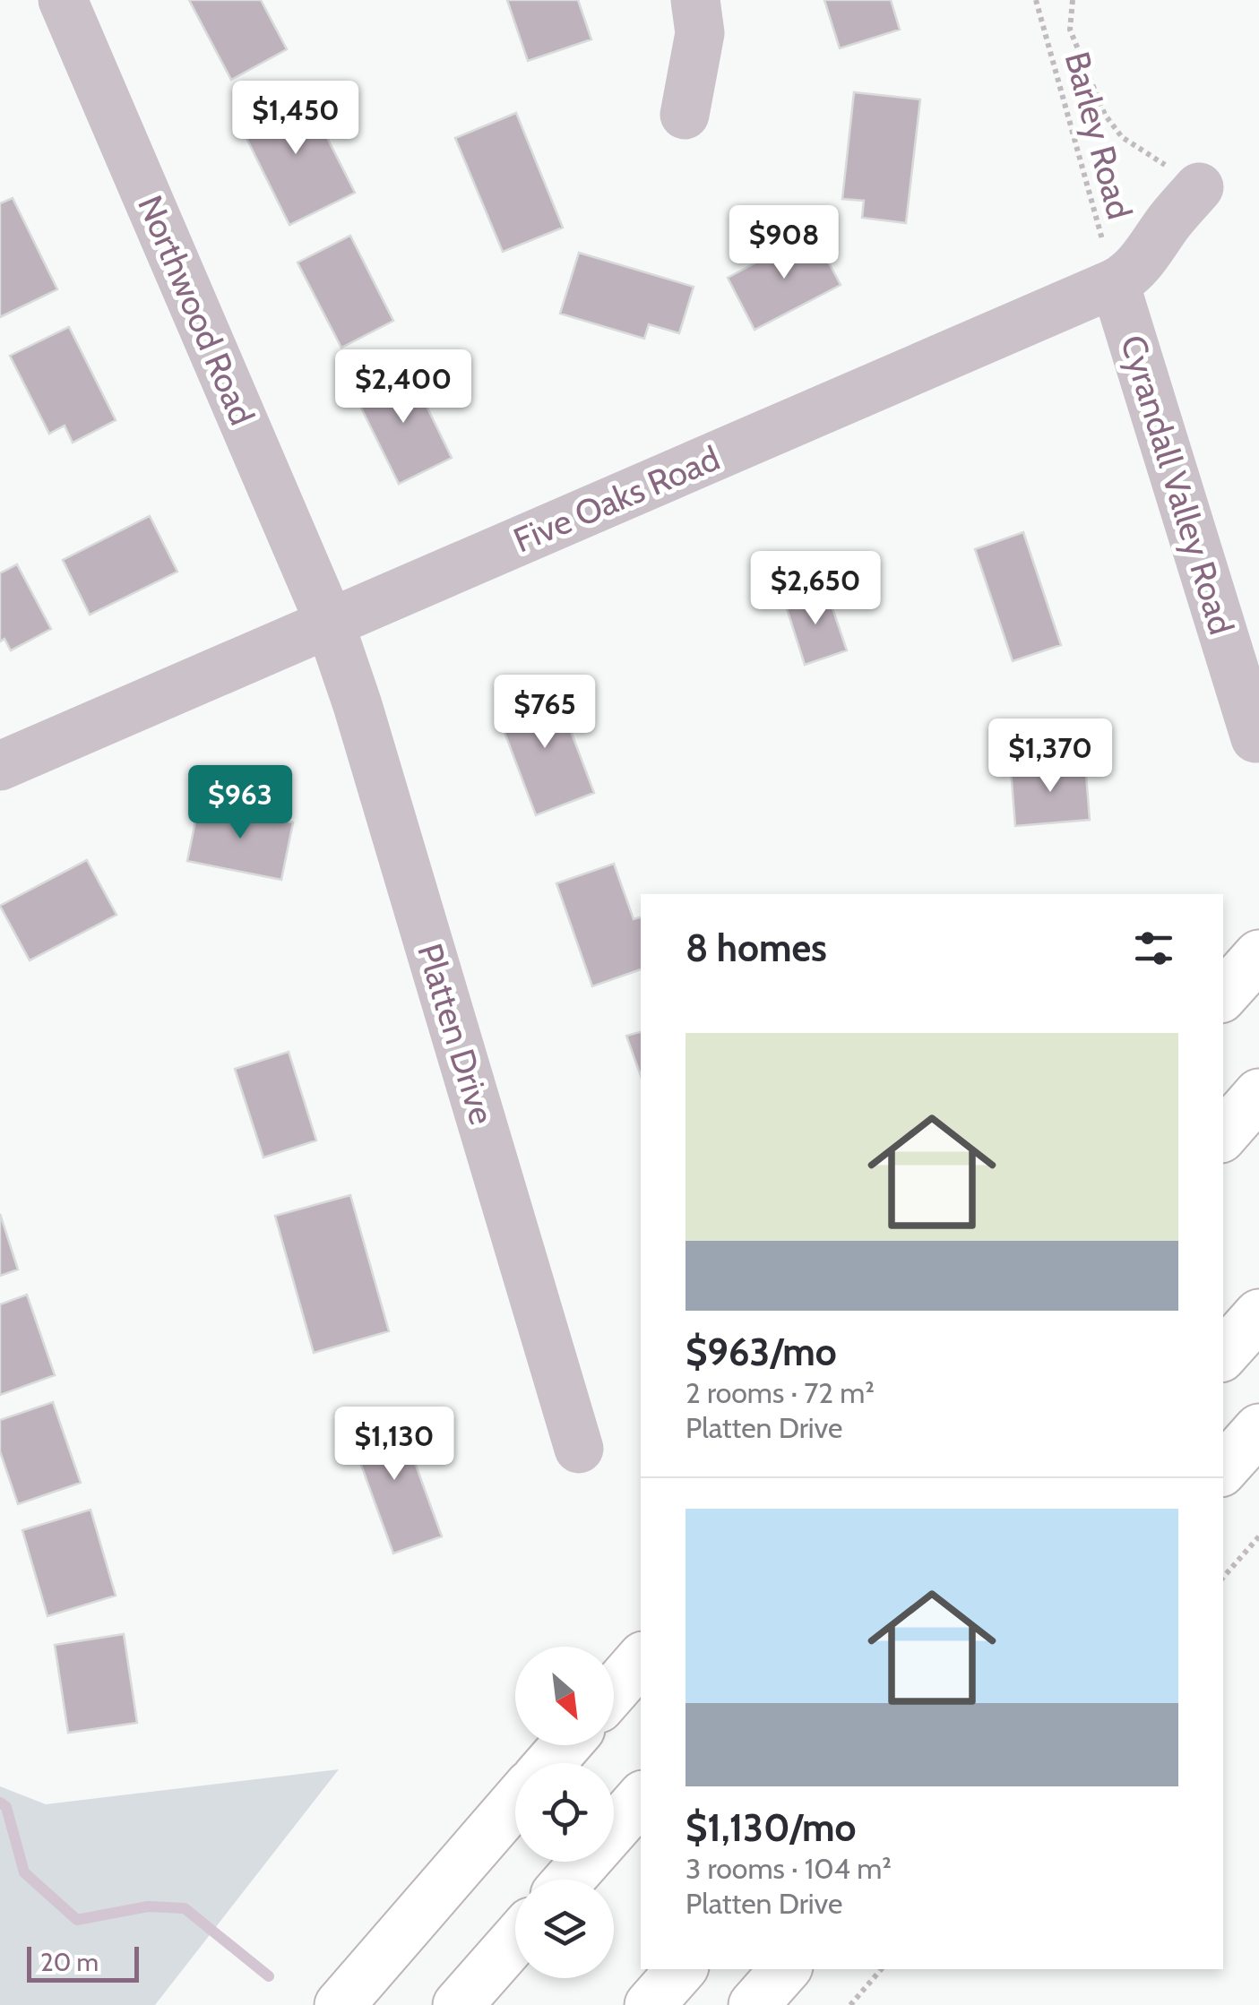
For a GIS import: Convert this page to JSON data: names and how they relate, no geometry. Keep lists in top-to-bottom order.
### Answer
{
  "streets": {
    "street": [
      "Northwood Road",
      "Cyrandall Valley Road",
      "Five Oaks Road",
      "Platten Drive"
    ],
    "path": ["Barley Road"]
  },
  "crossings": [
    ["Barley Road", "Cyrandall Valley Road"],
    ["Barley Road", "Five Oaks Road"],
    ["Northwood Road", "Five Oaks Road"],
    ["Northwood Road", "Platten Drive"],
    ["Cyrandall Valley Road", "Five Oaks Road"],
    ["Five Oaks Road", "Platten Drive"]
  ],
  "scale_bar": "20 m",
  "north": "bottom right",
  "page": {
    "price": [
      "$1,450",
      "$908",
      "$2,400",
      "$2,650",
      "$765",
      "$1,370",
      "$963",
      "$1,130"
    ],
    "heading": "8 homes",
    "list": [
      {
        "name": "$963/mo",
        "note": "2 rooms · 72 m² · Platten Drive"
      },
      {
        "name": "$1,130/mo",
        "note": "3 rooms · 104 m² · Platten Drive"
      }
    ],
    "scale": "20 m"
  }
}
